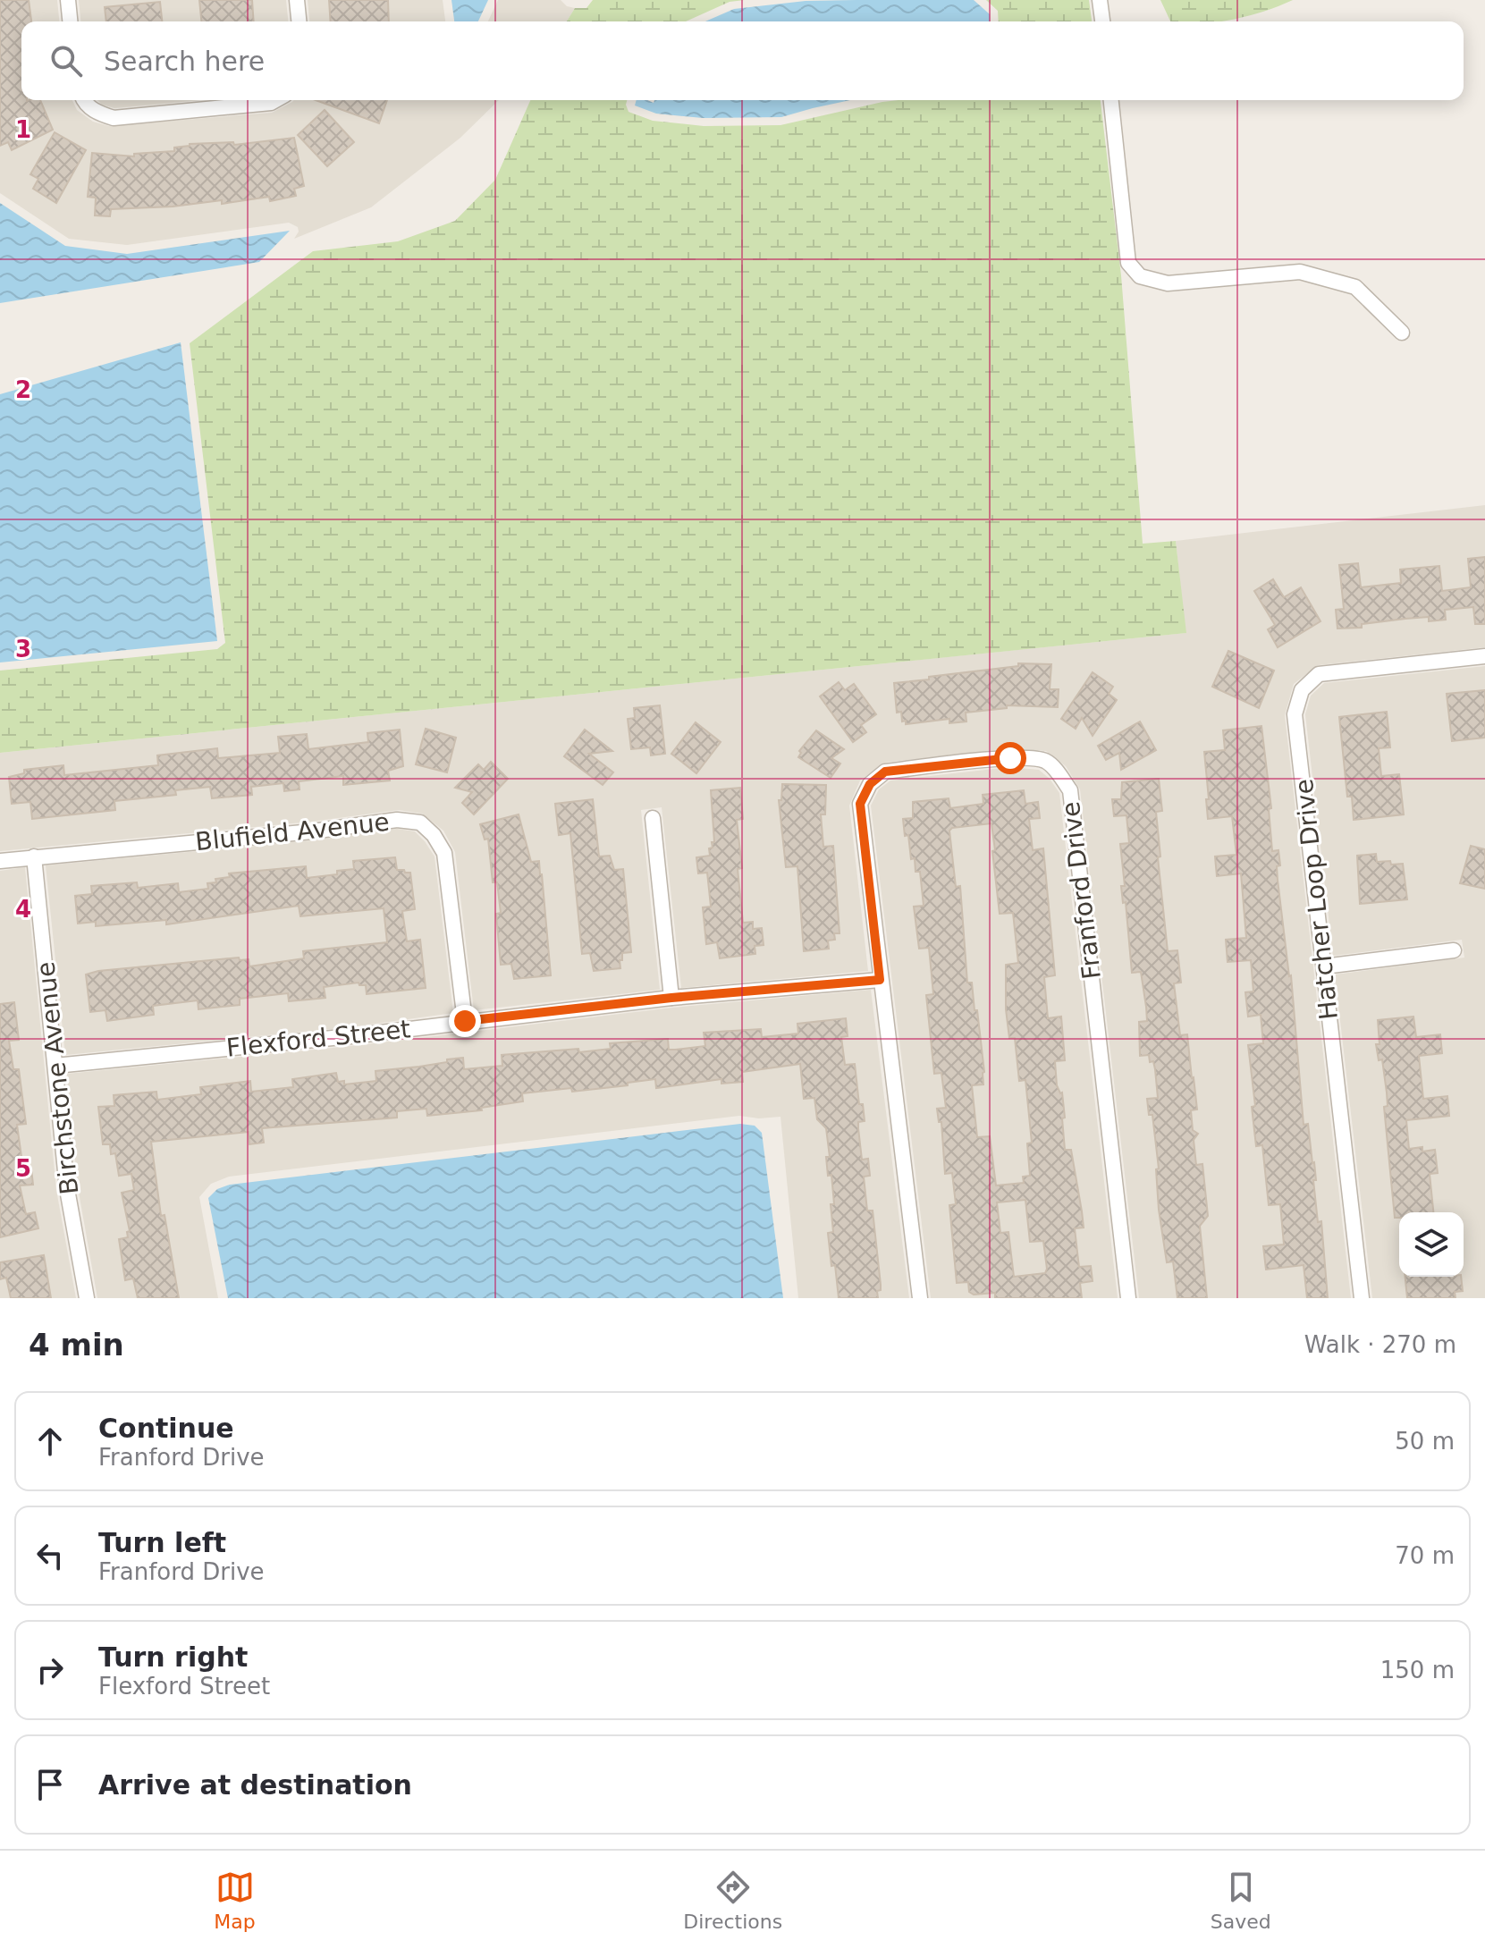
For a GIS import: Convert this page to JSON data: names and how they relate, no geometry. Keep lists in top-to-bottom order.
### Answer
{
  "streets": {
    "street": [
      "Blufield Avenue",
      "Franford Drive",
      "Hatcher Loop Drive",
      "Flexford Street",
      "Birchstone Avenue"
    ]
  },
  "crossings": [
    ["Blufield Avenue", "Flexford Street"],
    ["Blufield Avenue", "Birchstone Avenue"],
    ["Franford Drive", "Flexford Street"],
    ["Flexford Street", "Birchstone Avenue"]
  ],
  "page": {
    "search": "Search here",
    "heading": ["4 min", "Walk · 270 m"],
    "list": [
      ["Continue", "Franford Drive", "50 m"],
      ["Turn left", "Franford Drive", "70 m"],
      ["Turn right", "Flexford Street", "150 m"],
      "Arrive at destination"
    ],
    "nav": ["Map", "Directions", "Saved"]
  },
  "grid": {
    "rows": [
      "1",
      "2",
      "3",
      "4",
      "5"
    ]
  }
}
